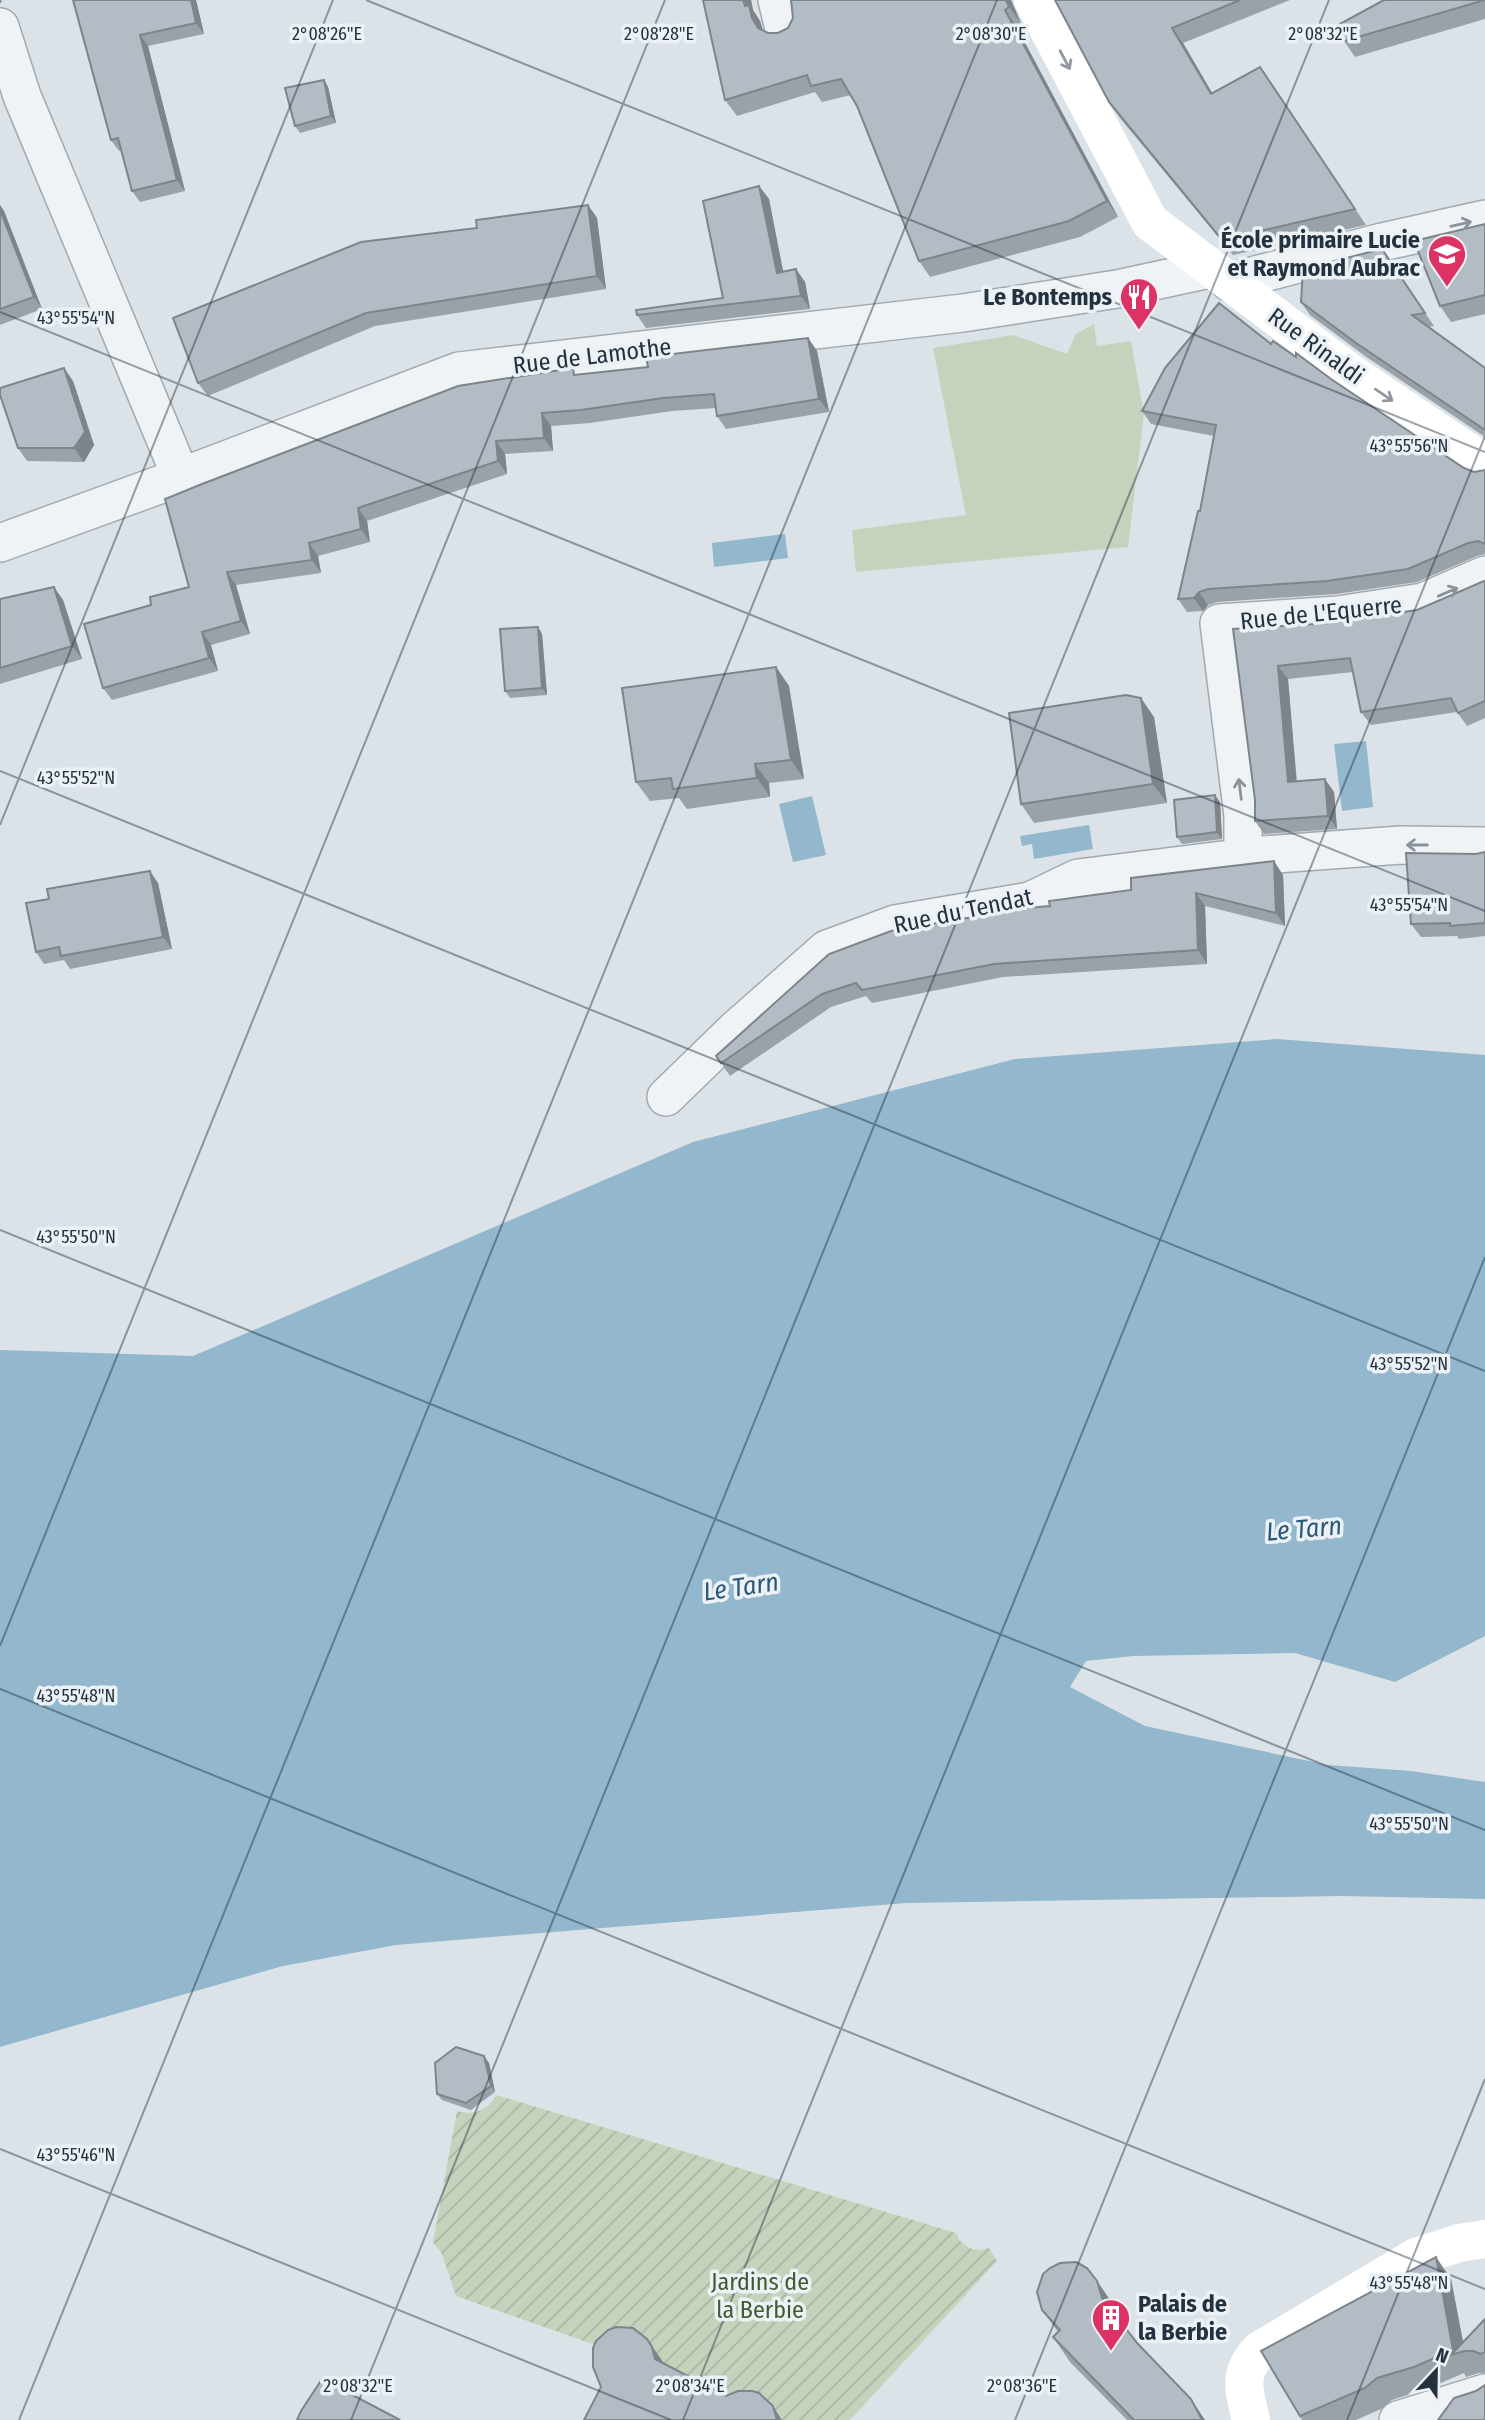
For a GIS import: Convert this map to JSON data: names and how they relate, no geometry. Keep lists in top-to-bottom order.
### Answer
{
  "streets": {
    "street": [
      "Rue Rinaldi",
      "Rue de Lamothe",
      "Rue de L'Equerre",
      "Rue du Tendat"
    ]
  },
  "crossings": [
    ["Rue Rinaldi", "Rue de Lamothe"],
    ["Rue de L'Equerre", "Rue du Tendat"]
  ],
  "one_way": ["Rue Rinaldi"],
  "water": ["Le Tarn"],
  "parks": ["Jardins de la Berbie"],
  "places": {
    "school or university": ["École primaire Lucie et Raymond Aubrac"],
    "restaurant": ["Le Bontemps"],
    "building": ["Palais de la Berbie"]
  },
  "north": "top",
  "coordinates": [
    "2°08'26\"E",
    "2°08'30\"E",
    "2°08'32\"E",
    "2°08'28\"E",
    "43°55'54\"N",
    "43°55'56\"N",
    "43°55'52\"N",
    "43°55'50\"N",
    "43°55'48\"N",
    "43°55'46\"N",
    "2°08'34\"E",
    "2°08'36\"E"
  ]
}
